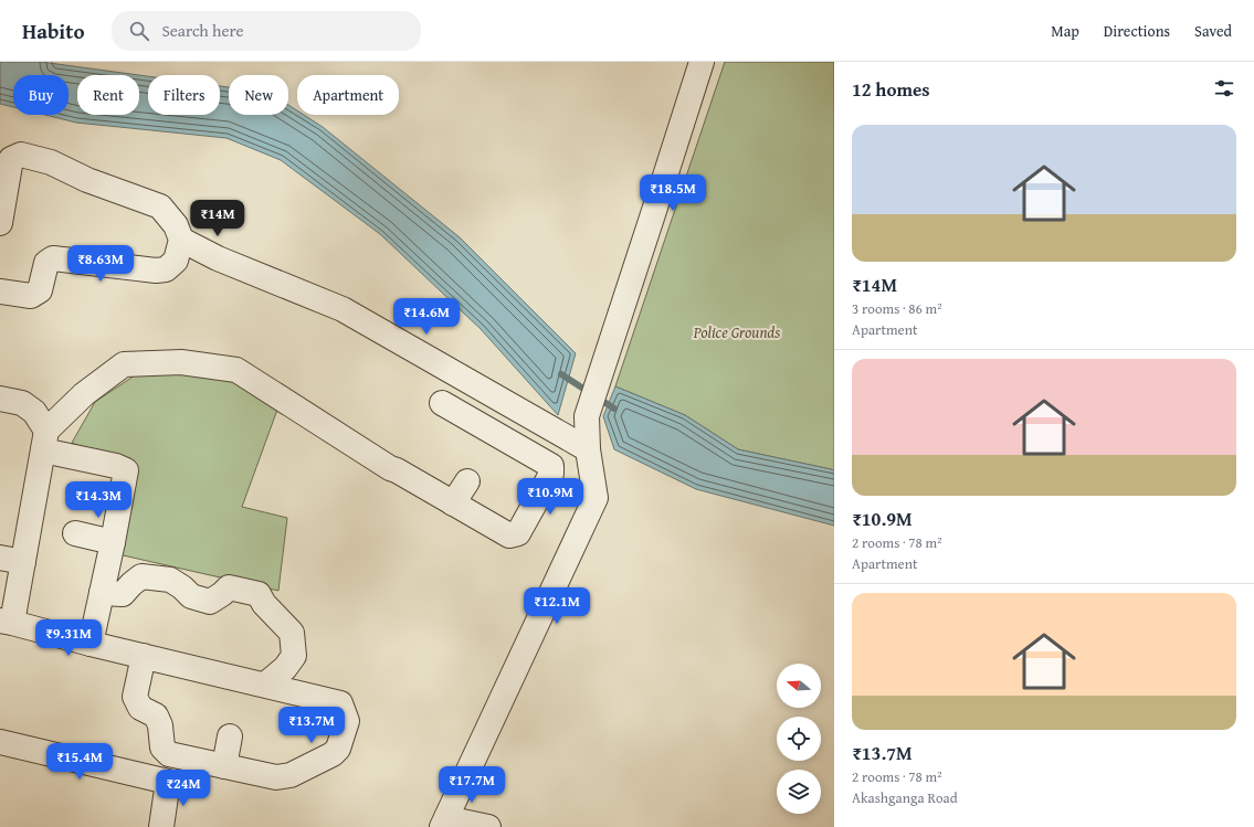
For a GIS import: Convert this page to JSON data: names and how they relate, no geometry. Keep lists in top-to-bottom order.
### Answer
{
  "parks": ["Police Grounds"],
  "north": "left",
  "page": {
    "header": "Habito",
    "search": "Search here",
    "nav": ["Map", "Directions", "Saved"],
    "heading": "12 homes",
    "chip": [
      "Buy",
      "Rent",
      "Filters",
      "New",
      "Apartment"
    ],
    "list": [
      {
        "name": "₹14M",
        "note": "3 rooms · 86 m² · Apartment"
      },
      {
        "name": "₹10.9M",
        "note": "2 rooms · 78 m² · Apartment"
      },
      {
        "name": "₹13.7M",
        "note": "2 rooms · 78 m² · Akashganga Road"
      }
    ],
    "price": [
      "₹18.5M",
      "₹14M",
      "₹8.63M",
      "₹14.6M",
      "₹10.9M",
      "₹14.3M",
      "₹12.1M",
      "₹9.31M",
      "₹13.7M",
      "₹15.4M",
      "₹17.7M",
      "₹24M"
    ]
  }
}
